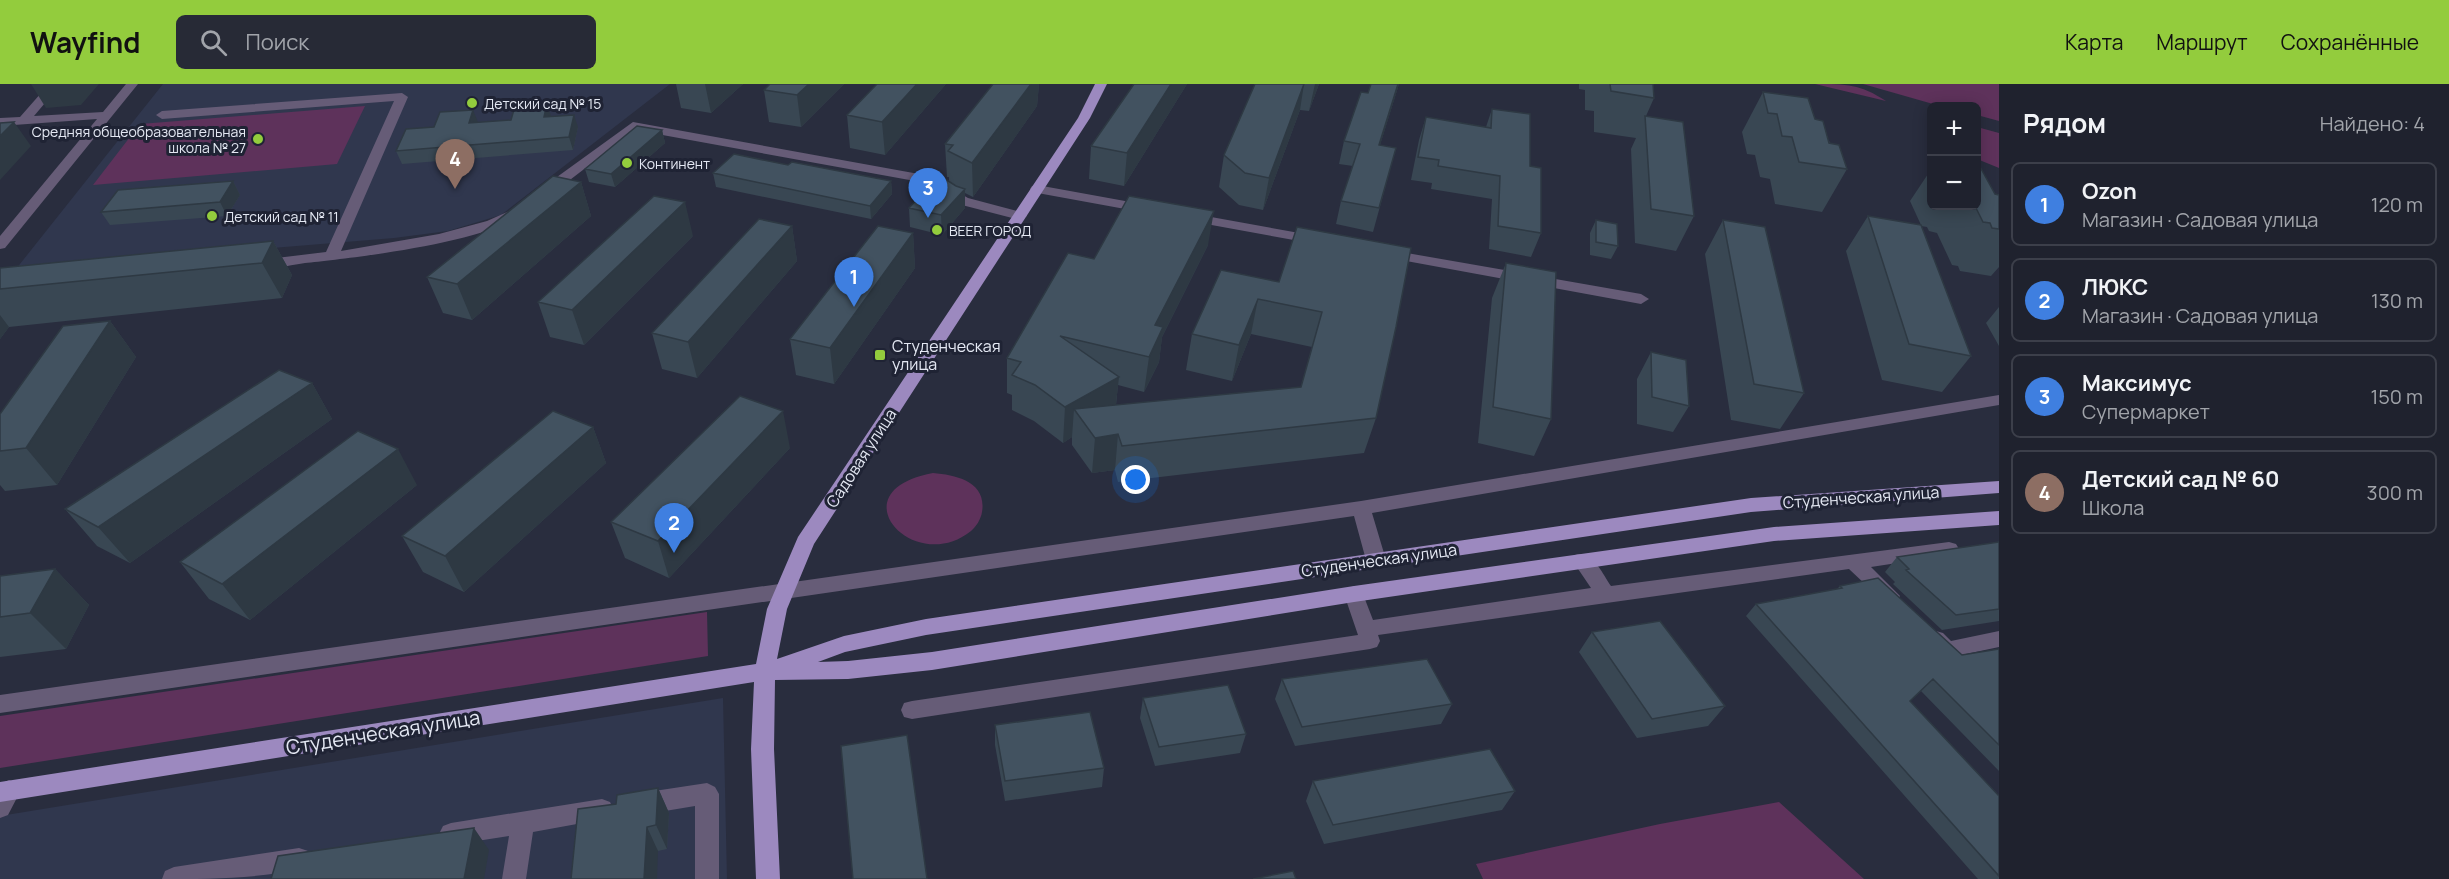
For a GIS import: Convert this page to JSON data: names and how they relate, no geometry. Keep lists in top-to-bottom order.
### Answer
{
  "streets": {
    "main road": ["Садовая улица", "Студенческая улица"]
  },
  "crossings": [
    ["Садовая улица", "Студенческая улица"]
  ],
  "places": {
    "other": [
      "Детский сад № 15",
      "Средняя общеобразовательная школа № 27",
      "Континент",
      "Детский сад № 11",
      "BEER ГОРОД"
    ],
    "transit": ["Студенческая улица"]
  },
  "page": {
    "header": "Wayfind",
    "search": "Поиск",
    "nav": ["Карта", "Маршрут", "Сохранённые"],
    "heading": ["Рядом", "Найдено: 4"],
    "map_buttons": ["+", "−"],
    "pins": [
      "4",
      "3",
      "1",
      "2"
    ],
    "list": [
      {
        "mark": "1",
        "name": "Ozon",
        "note": "Магазин · Садовая улица",
        "value": "120 m"
      },
      {
        "mark": "2",
        "name": "ЛЮКС",
        "note": "Магазин · Садовая улица",
        "value": "130 m"
      },
      {
        "mark": "3",
        "name": "Максимус",
        "note": "Супермаркет",
        "value": "150 m"
      },
      {
        "mark": "4",
        "name": "Детский сад № 60",
        "note": "Школа",
        "value": "300 m"
      }
    ]
  }
}
